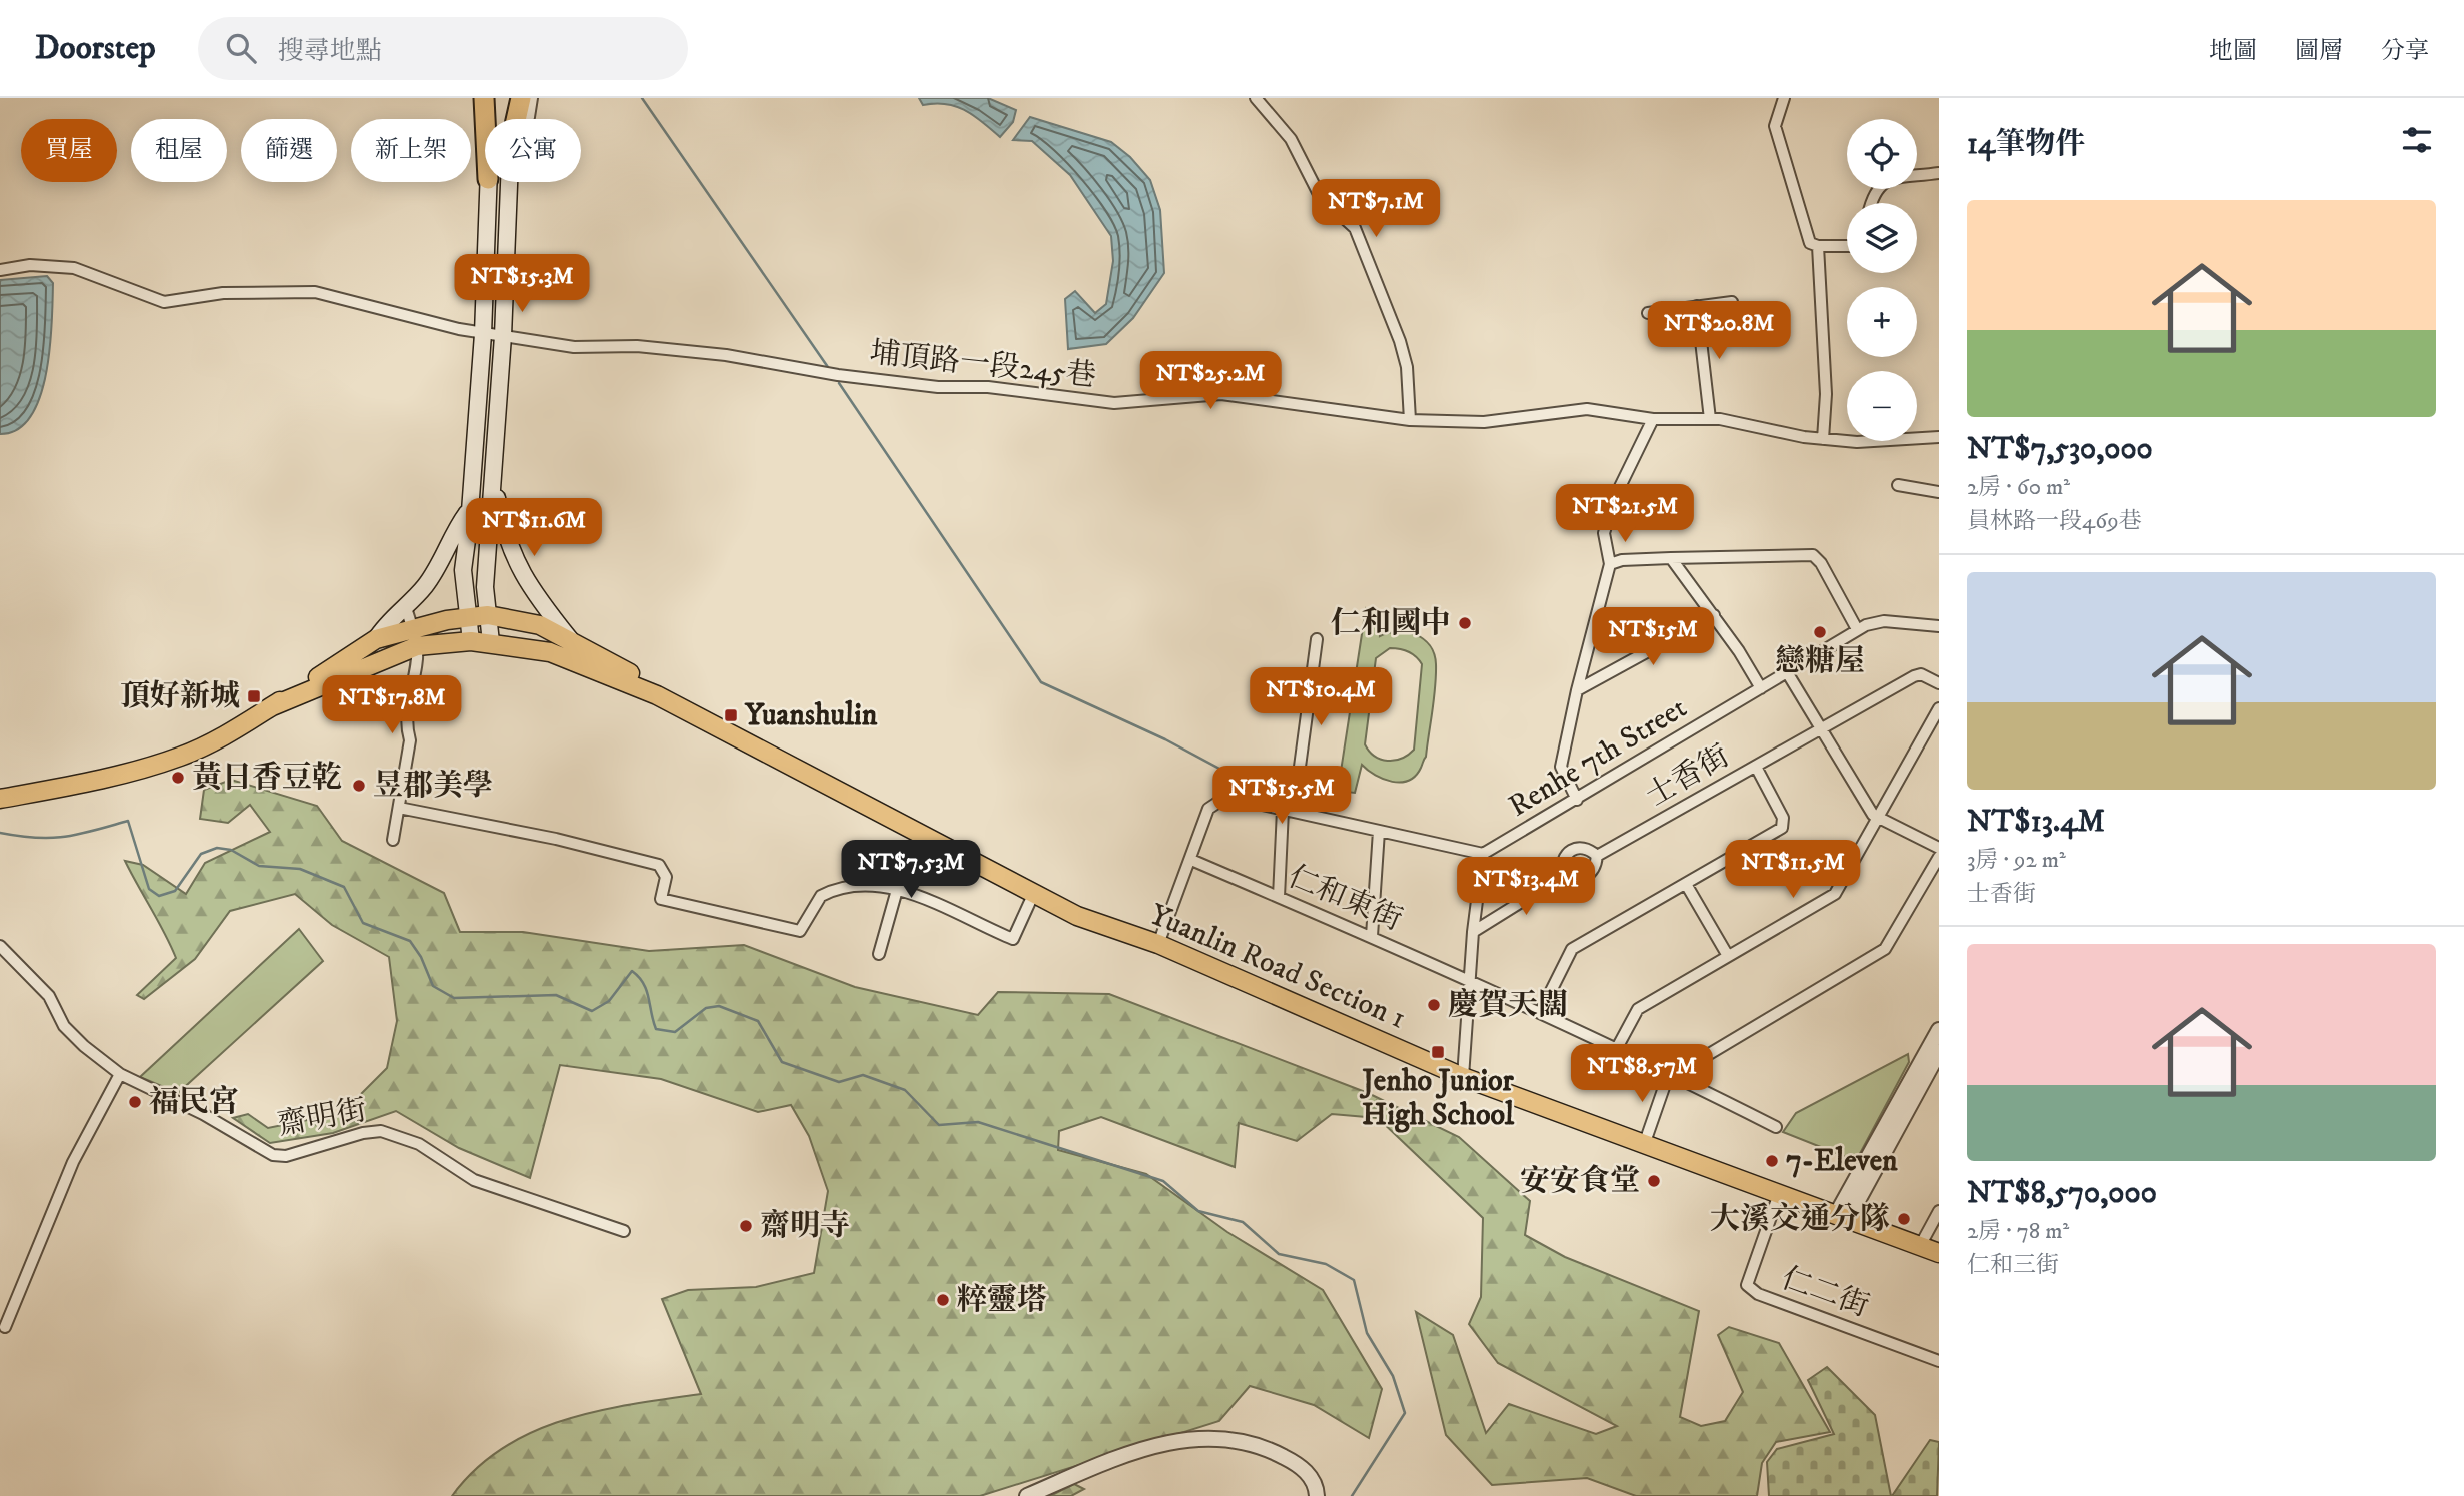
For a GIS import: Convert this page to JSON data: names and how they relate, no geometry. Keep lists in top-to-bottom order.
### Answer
{
  "streets": {
    "main road": ["Yuanlin Road Section 1"],
    "street": [
      "埔頂路一段245巷",
      "Renhe 7th Street",
      "士香街",
      "仁和東街",
      "齋明街",
      "仁二街"
    ]
  },
  "crossings": [
    ["Yuanlin Road Section 1", "仁二街"]
  ],
  "places": {
    "other": [
      "仁和國中",
      "戀糖屋",
      "黃日香豆乾",
      "昱郡美學",
      "慶賀天闊",
      "福民宮",
      "7-Eleven",
      "安安食堂",
      "大溪交通分隊",
      "齋明寺",
      "粹靈塔"
    ],
    "transit": ["頂好新城", "Yuanshulin", "Jenho Junior High School"]
  },
  "page": {
    "header": "Doorstep",
    "search": "搜尋地點",
    "nav": ["地圖", "圖層", "分享"],
    "heading": "14筆物件",
    "map_buttons": ["+", "−"],
    "chip": [
      "買屋",
      "租屋",
      "篩選",
      "新上架",
      "公寓"
    ],
    "price": [
      "NT$7.1M",
      "NT$15.3M",
      "NT$20.8M",
      "NT$25.2M",
      "NT$21.5M",
      "NT$11.6M",
      "NT$15M",
      "NT$10.4M",
      "NT$17.8M",
      "NT$15.5M",
      "NT$7.53M",
      "NT$11.5M",
      "NT$13.4M",
      "NT$8.57M"
    ],
    "list": [
      {
        "name": "NT$7,530,000",
        "note": "2房 · 60 m² · 員林路一段469巷"
      },
      {
        "name": "NT$13.4M",
        "note": "3房 · 92 m² · 士香街"
      },
      {
        "name": "NT$8,570,000",
        "note": "2房 · 78 m² · 仁和三街"
      }
    ]
  }
}
